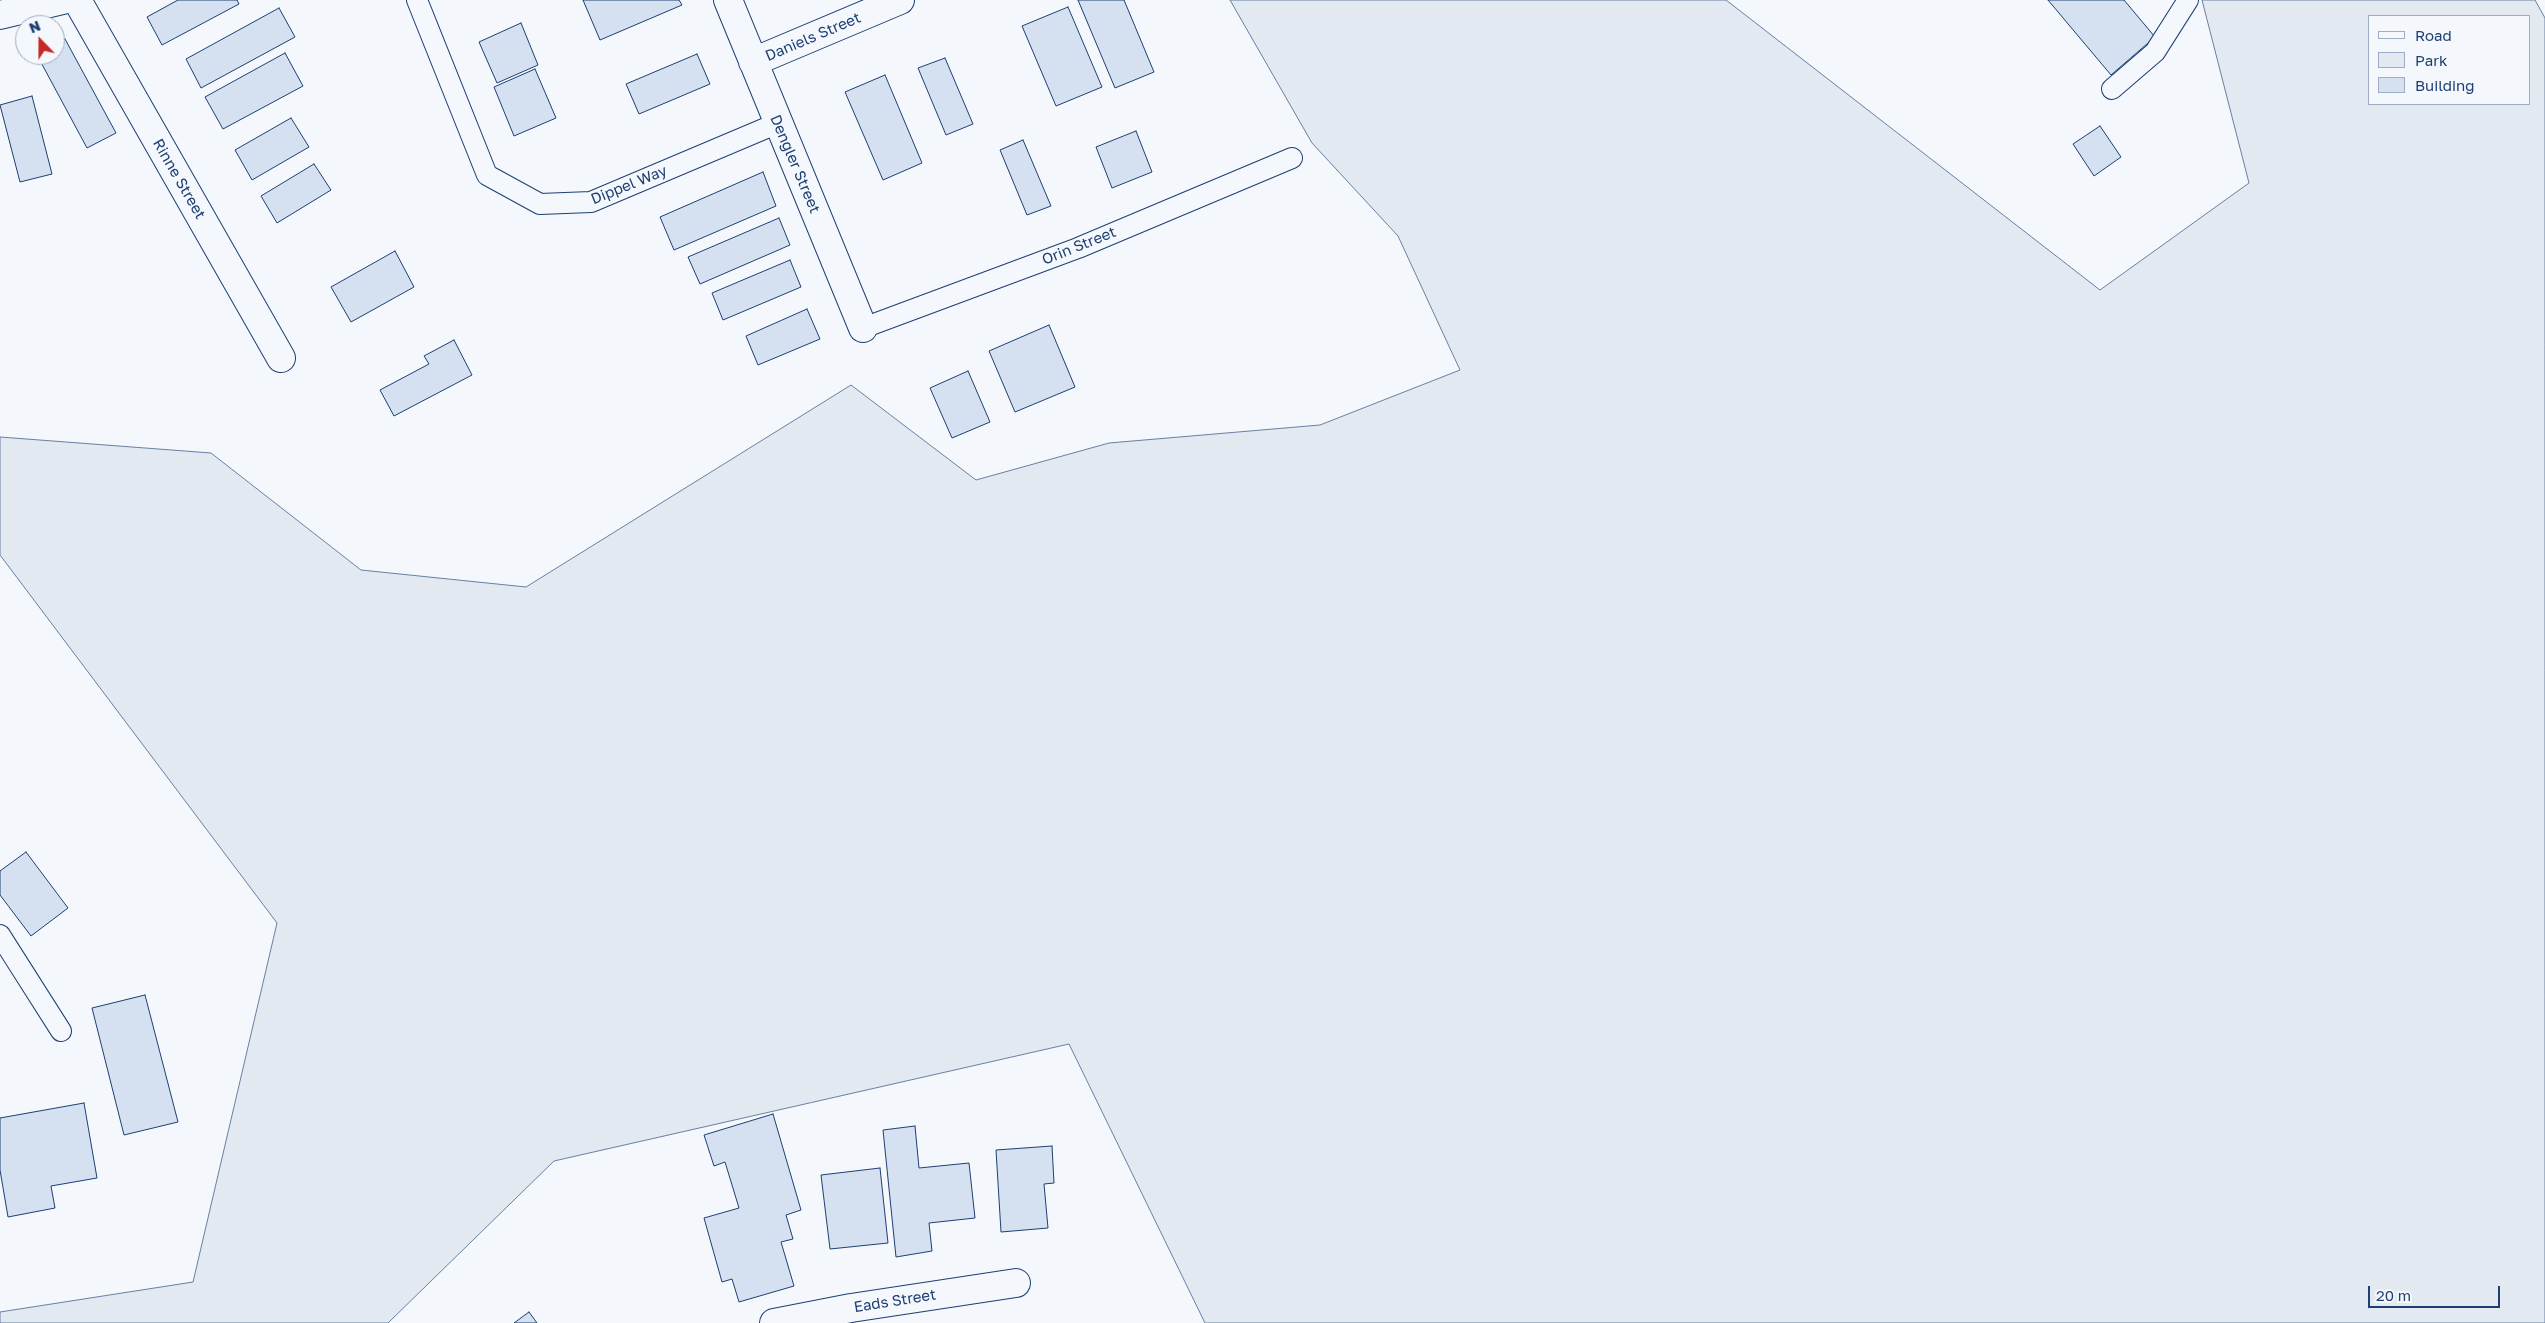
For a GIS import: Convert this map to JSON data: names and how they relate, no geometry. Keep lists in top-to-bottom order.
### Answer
{
  "streets": {
    "street": [
      "Daniels Street",
      "Dengler Street",
      "Rinne Street",
      "Eads Street"
    ],
    "lane": ["Dippel Way", "Orin Street"]
  },
  "crossings": [
    ["Daniels Street", "Dengler Street"],
    ["Dengler Street", "Dippel Way"],
    ["Dengler Street", "Orin Street"]
  ],
  "legend": ["Road", "Park", "Building"],
  "scale_bar": "20 m",
  "north": "top"
}
